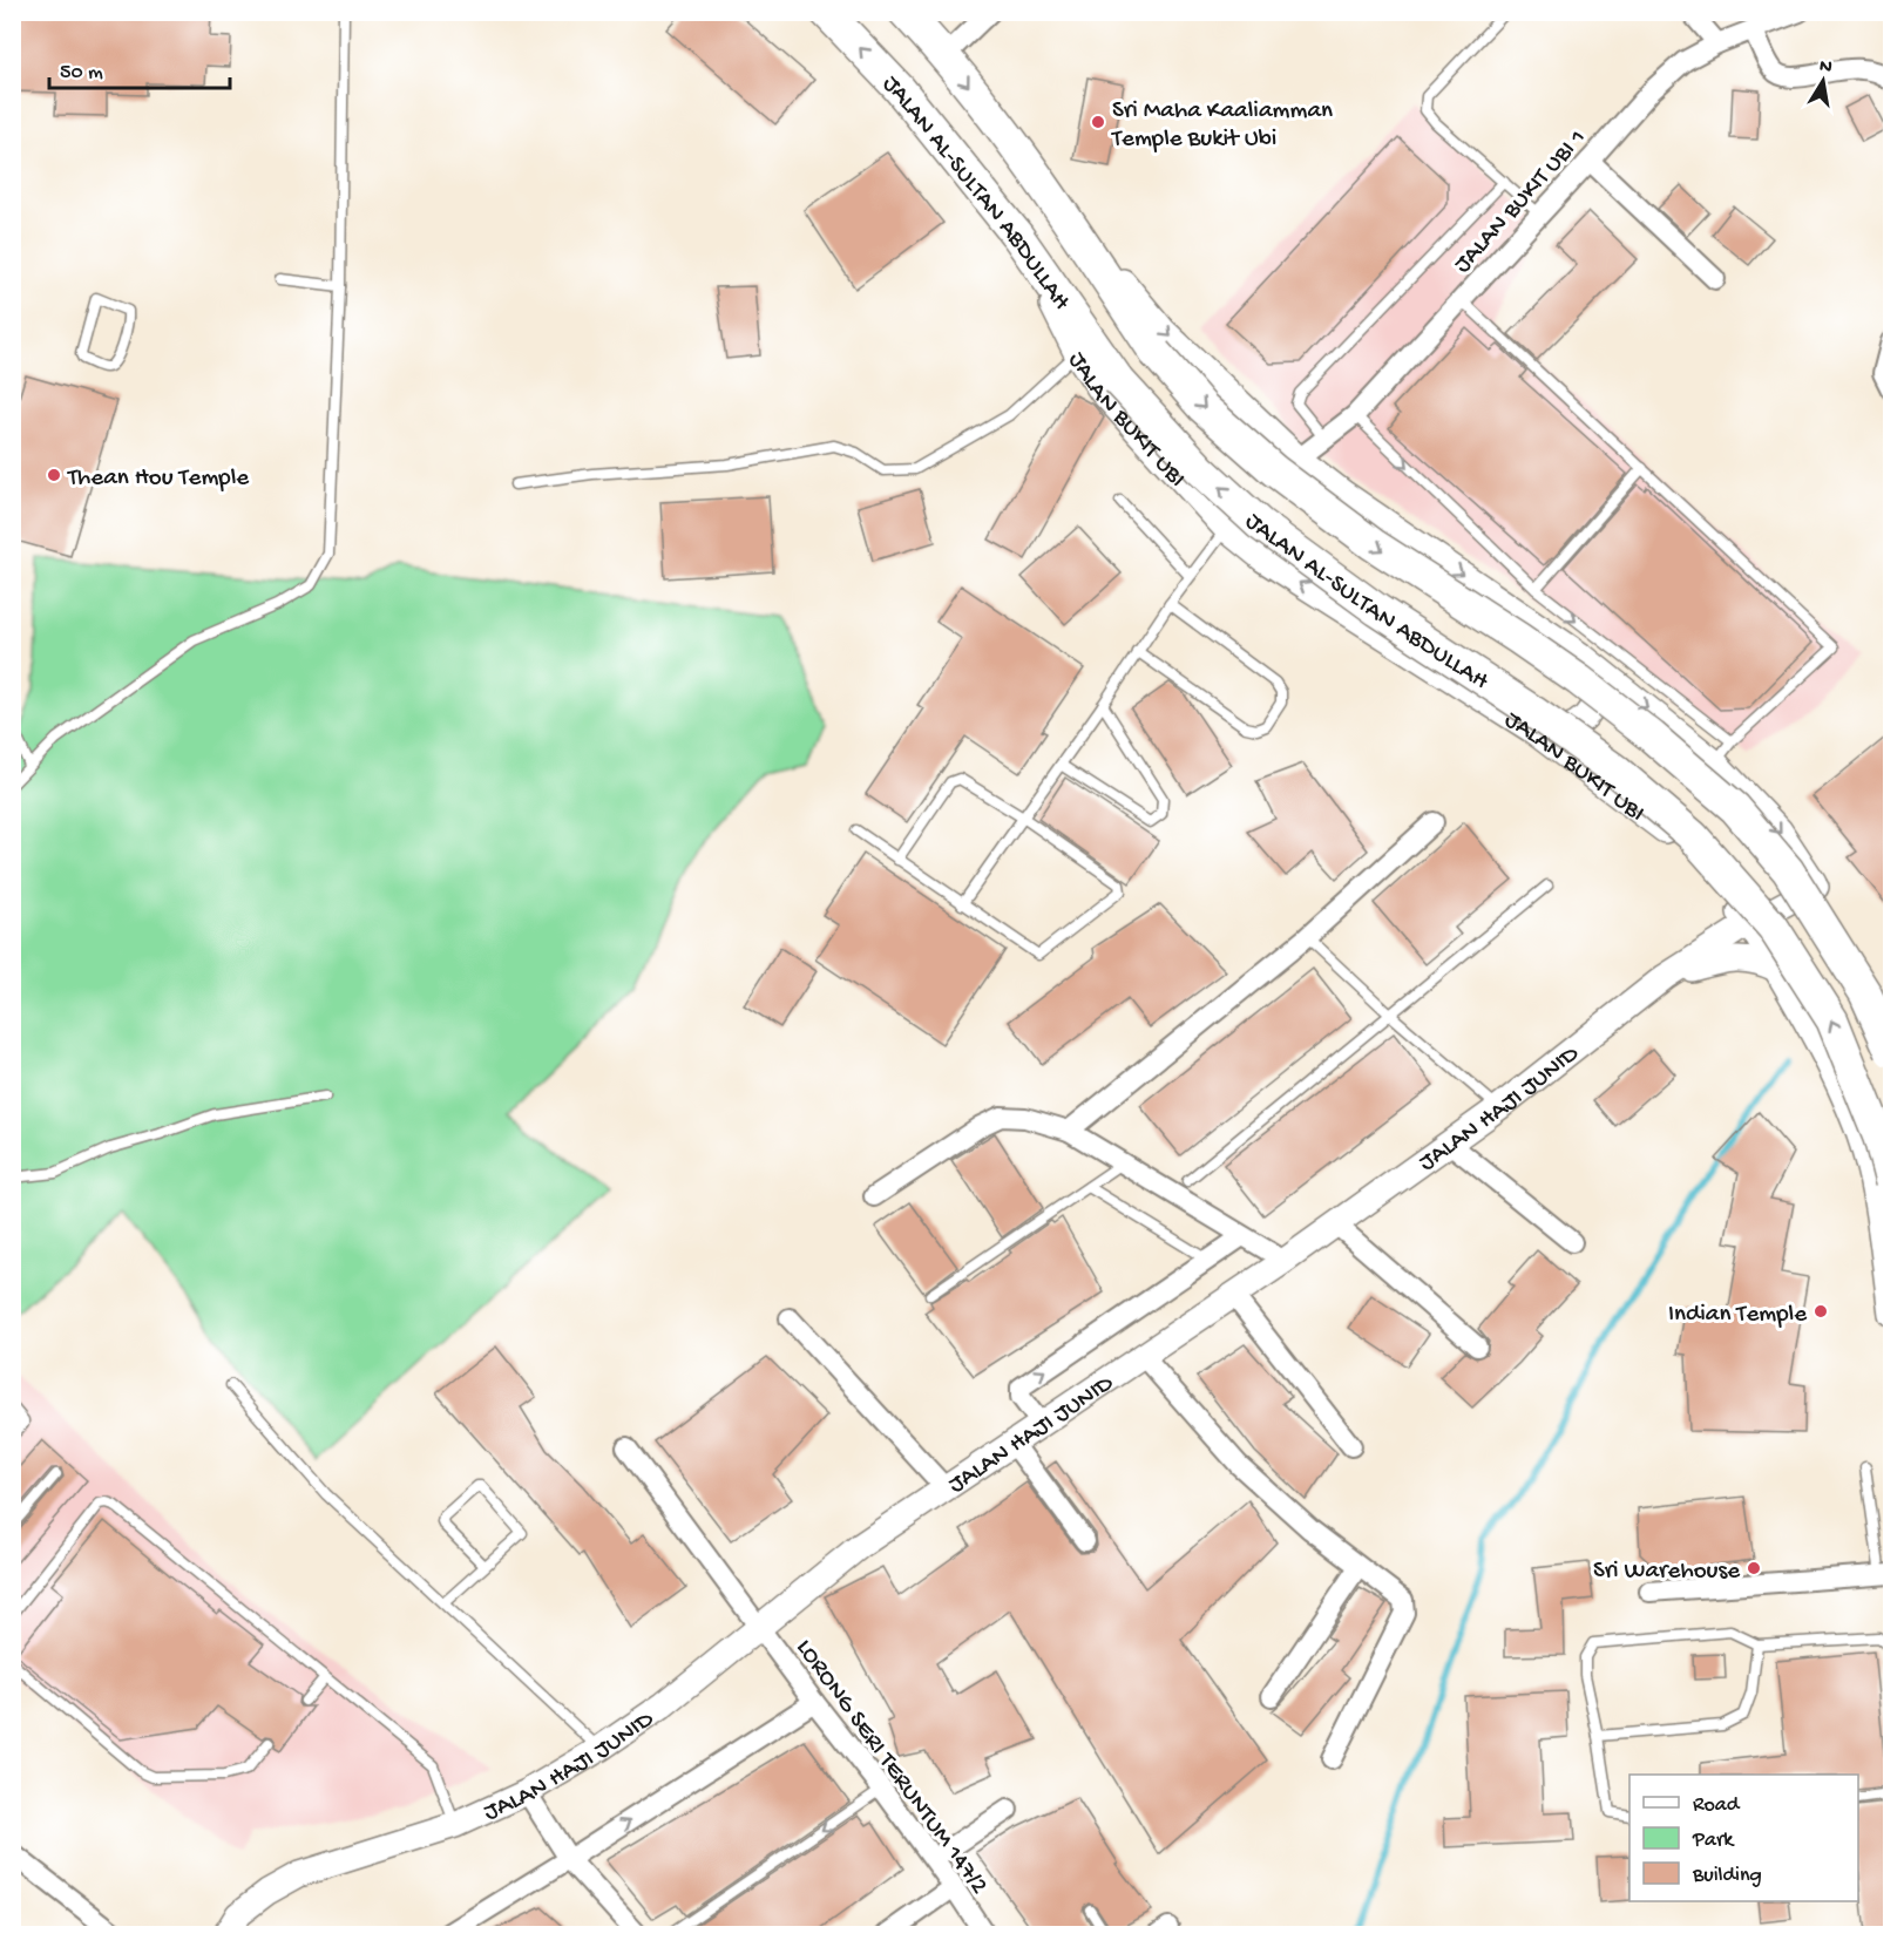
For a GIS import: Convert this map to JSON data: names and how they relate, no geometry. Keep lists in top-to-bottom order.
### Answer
{
  "streets": {
    "main road": ["JALAN AL-SULTAN ABDULLAH"],
    "street": [
      "JALAN BUKIT UBI 1",
      "JALAN BUKIT UBI",
      "JALAN HAJI JUNID",
      "LORONG SERI TERUNTUM 147/2"
    ]
  },
  "crossings": [
    ["JALAN AL-SULTAN ABDULLAH", "JALAN BUKIT UBI"],
    ["JALAN BUKIT UBI", "JALAN HAJI JUNID"],
    ["JALAN HAJI JUNID", "LORONG SERI TERUNTUM 147/2"]
  ],
  "places": [
    "Sri Maha Kaaliamman Temple Bukit Ubi",
    "Thean Hou Temple",
    "Indian Temple",
    "Sri Warehouse"
  ],
  "legend": ["Road", "Park", "Building"],
  "scale_bar": "50 m",
  "north": "top"
}
